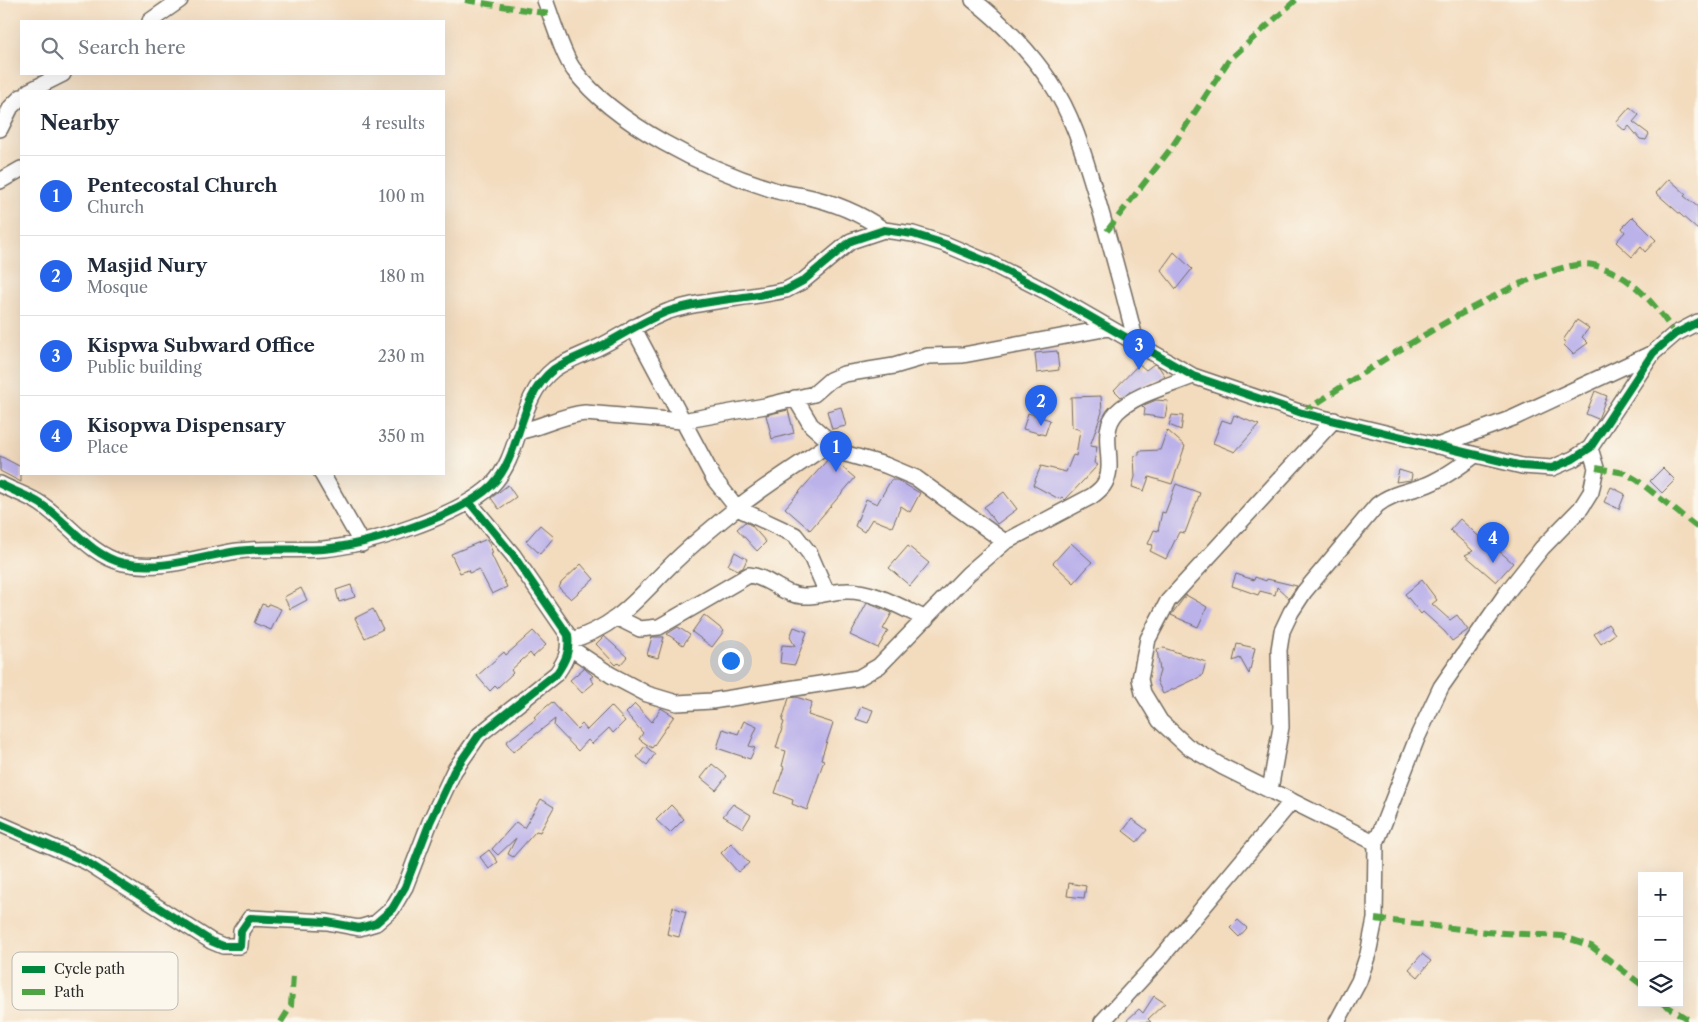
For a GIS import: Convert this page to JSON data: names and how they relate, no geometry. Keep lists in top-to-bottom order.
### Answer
{
  "legend": ["Cycle path", "Path"],
  "page": {
    "search": "Search here",
    "heading": ["Nearby", "4 results"],
    "list": [
      {
        "mark": "1",
        "name": "Pentecostal Church",
        "note": "Church",
        "value": "100 m"
      },
      {
        "mark": "2",
        "name": "Masjid Nury",
        "note": "Mosque",
        "value": "180 m"
      },
      {
        "mark": "3",
        "name": "Kispwa Subward Office",
        "note": "Public building",
        "value": "230 m"
      },
      {
        "mark": "4",
        "name": "Kisopwa Dispensary",
        "note": "Place",
        "value": "350 m"
      }
    ],
    "pins": [
      "3",
      "2",
      "1",
      "4"
    ],
    "map_buttons": ["+", "−"]
  }
}
